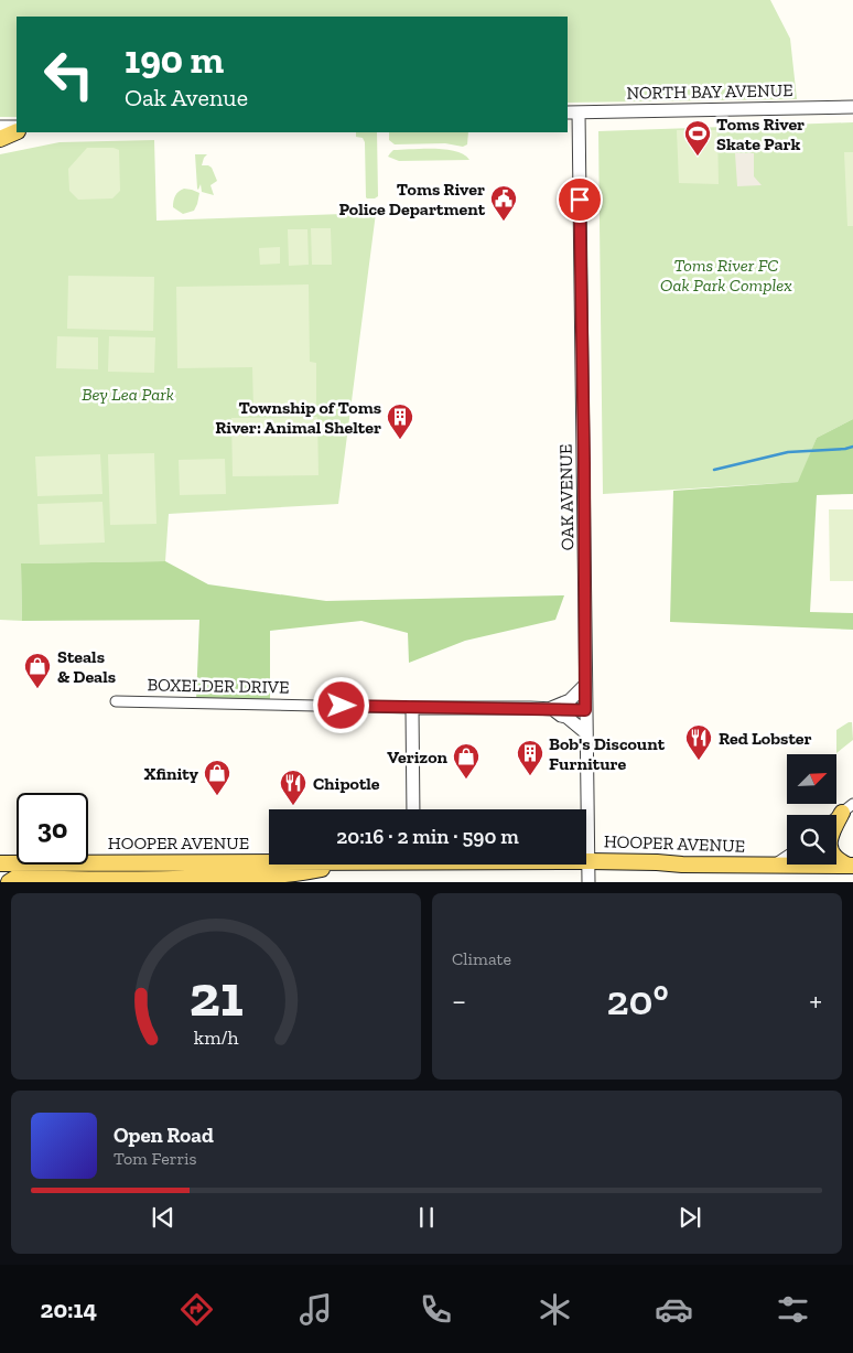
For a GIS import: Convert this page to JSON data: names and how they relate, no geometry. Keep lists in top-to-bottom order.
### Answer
{
  "streets": {
    "main road": ["HOOPER AVENUE"],
    "street": ["NORTH BAY AVENUE", "OAK AVENUE", "BOXELDER DRIVE"]
  },
  "crossings": [
    ["NORTH BAY AVENUE", "OAK AVENUE"],
    ["OAK AVENUE", "BOXELDER DRIVE"],
    ["OAK AVENUE", "HOOPER AVENUE"]
  ],
  "parks": ["Toms River FC Oak Park Complex", "Bey Lea Park"],
  "places": {
    "sports": ["Toms River Skate Park"],
    "public building": ["Toms River Police Department"],
    "building": ["Township of Toms River: Animal Shelter", "Bob's Discount Furniture"],
    "shop": ["Steals & Deals", "Verizon", "Xfinity"],
    "restaurant": ["Red Lobster", "Chipotle"]
  },
  "north": "top right",
  "page": {
    "turn": ["190 m", "Oak Avenue"],
    "limit": "30",
    "trip": "20:16 · 2 min · 590 m",
    "tile": "Climate",
    "heat": ["−", "20°", "+"],
    "song": ["Open Road", "Tom Ferris"],
    "tabs": "20:14",
    "gauge": ["21", "km/h"]
  }
}
